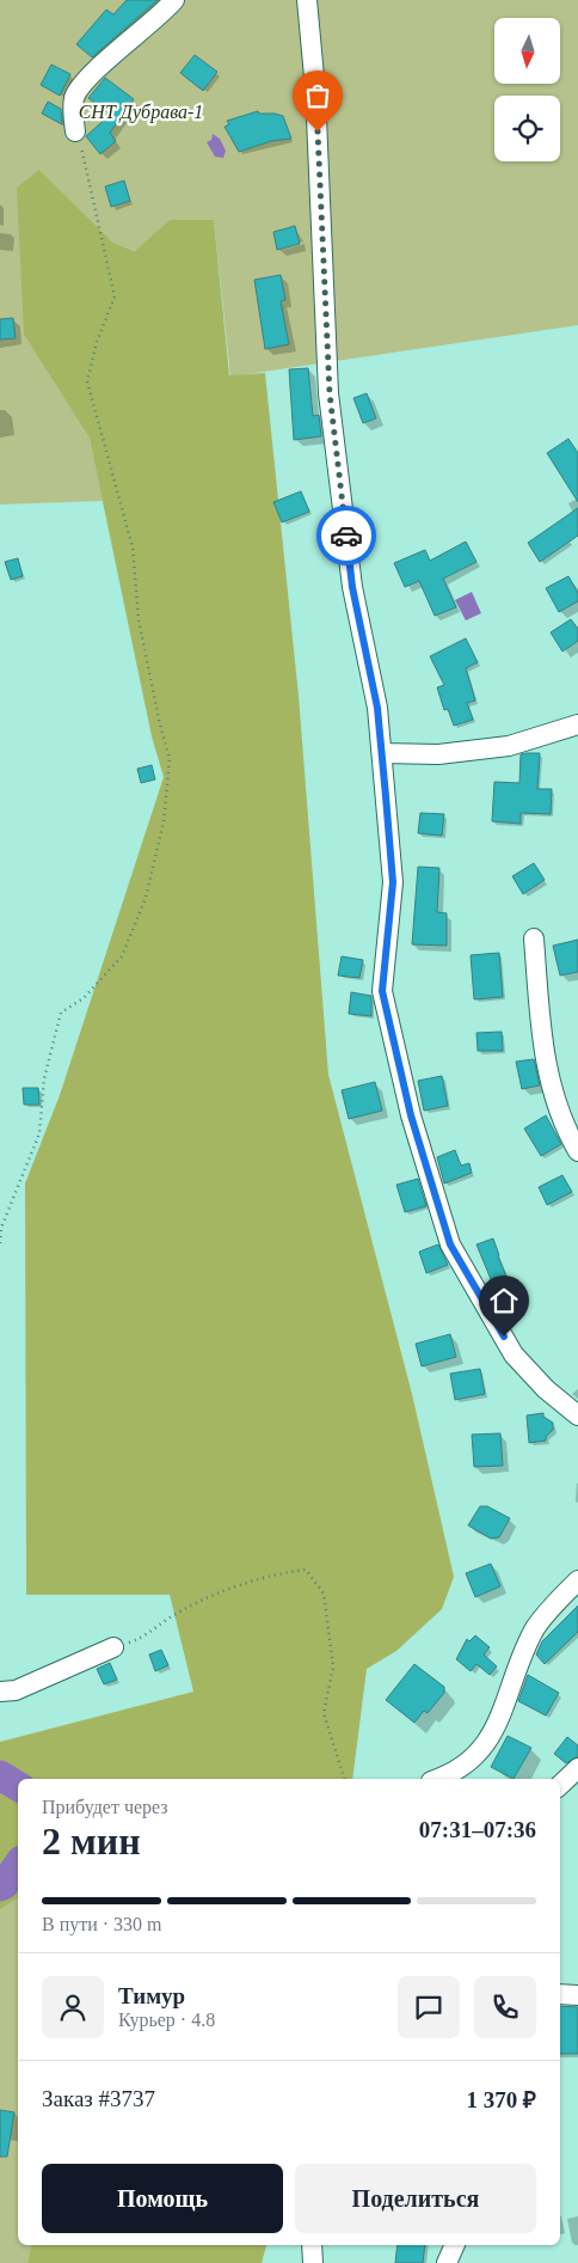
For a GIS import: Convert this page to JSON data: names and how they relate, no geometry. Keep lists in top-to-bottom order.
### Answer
{
  "parks": ["СНТ Дубрава-1"],
  "north": "bottom",
  "page": {
    "heading": ["2 мин", "Прибудет через", "07:31–07:36"],
    "panel": [
      "Тимур",
      "Курьер · 4.8",
      "Заказ #3737",
      "1 370 ₽"
    ],
    "bar": "В пути · 330 m",
    "buttons": ["Помощь", "Поделиться"]
  }
}
